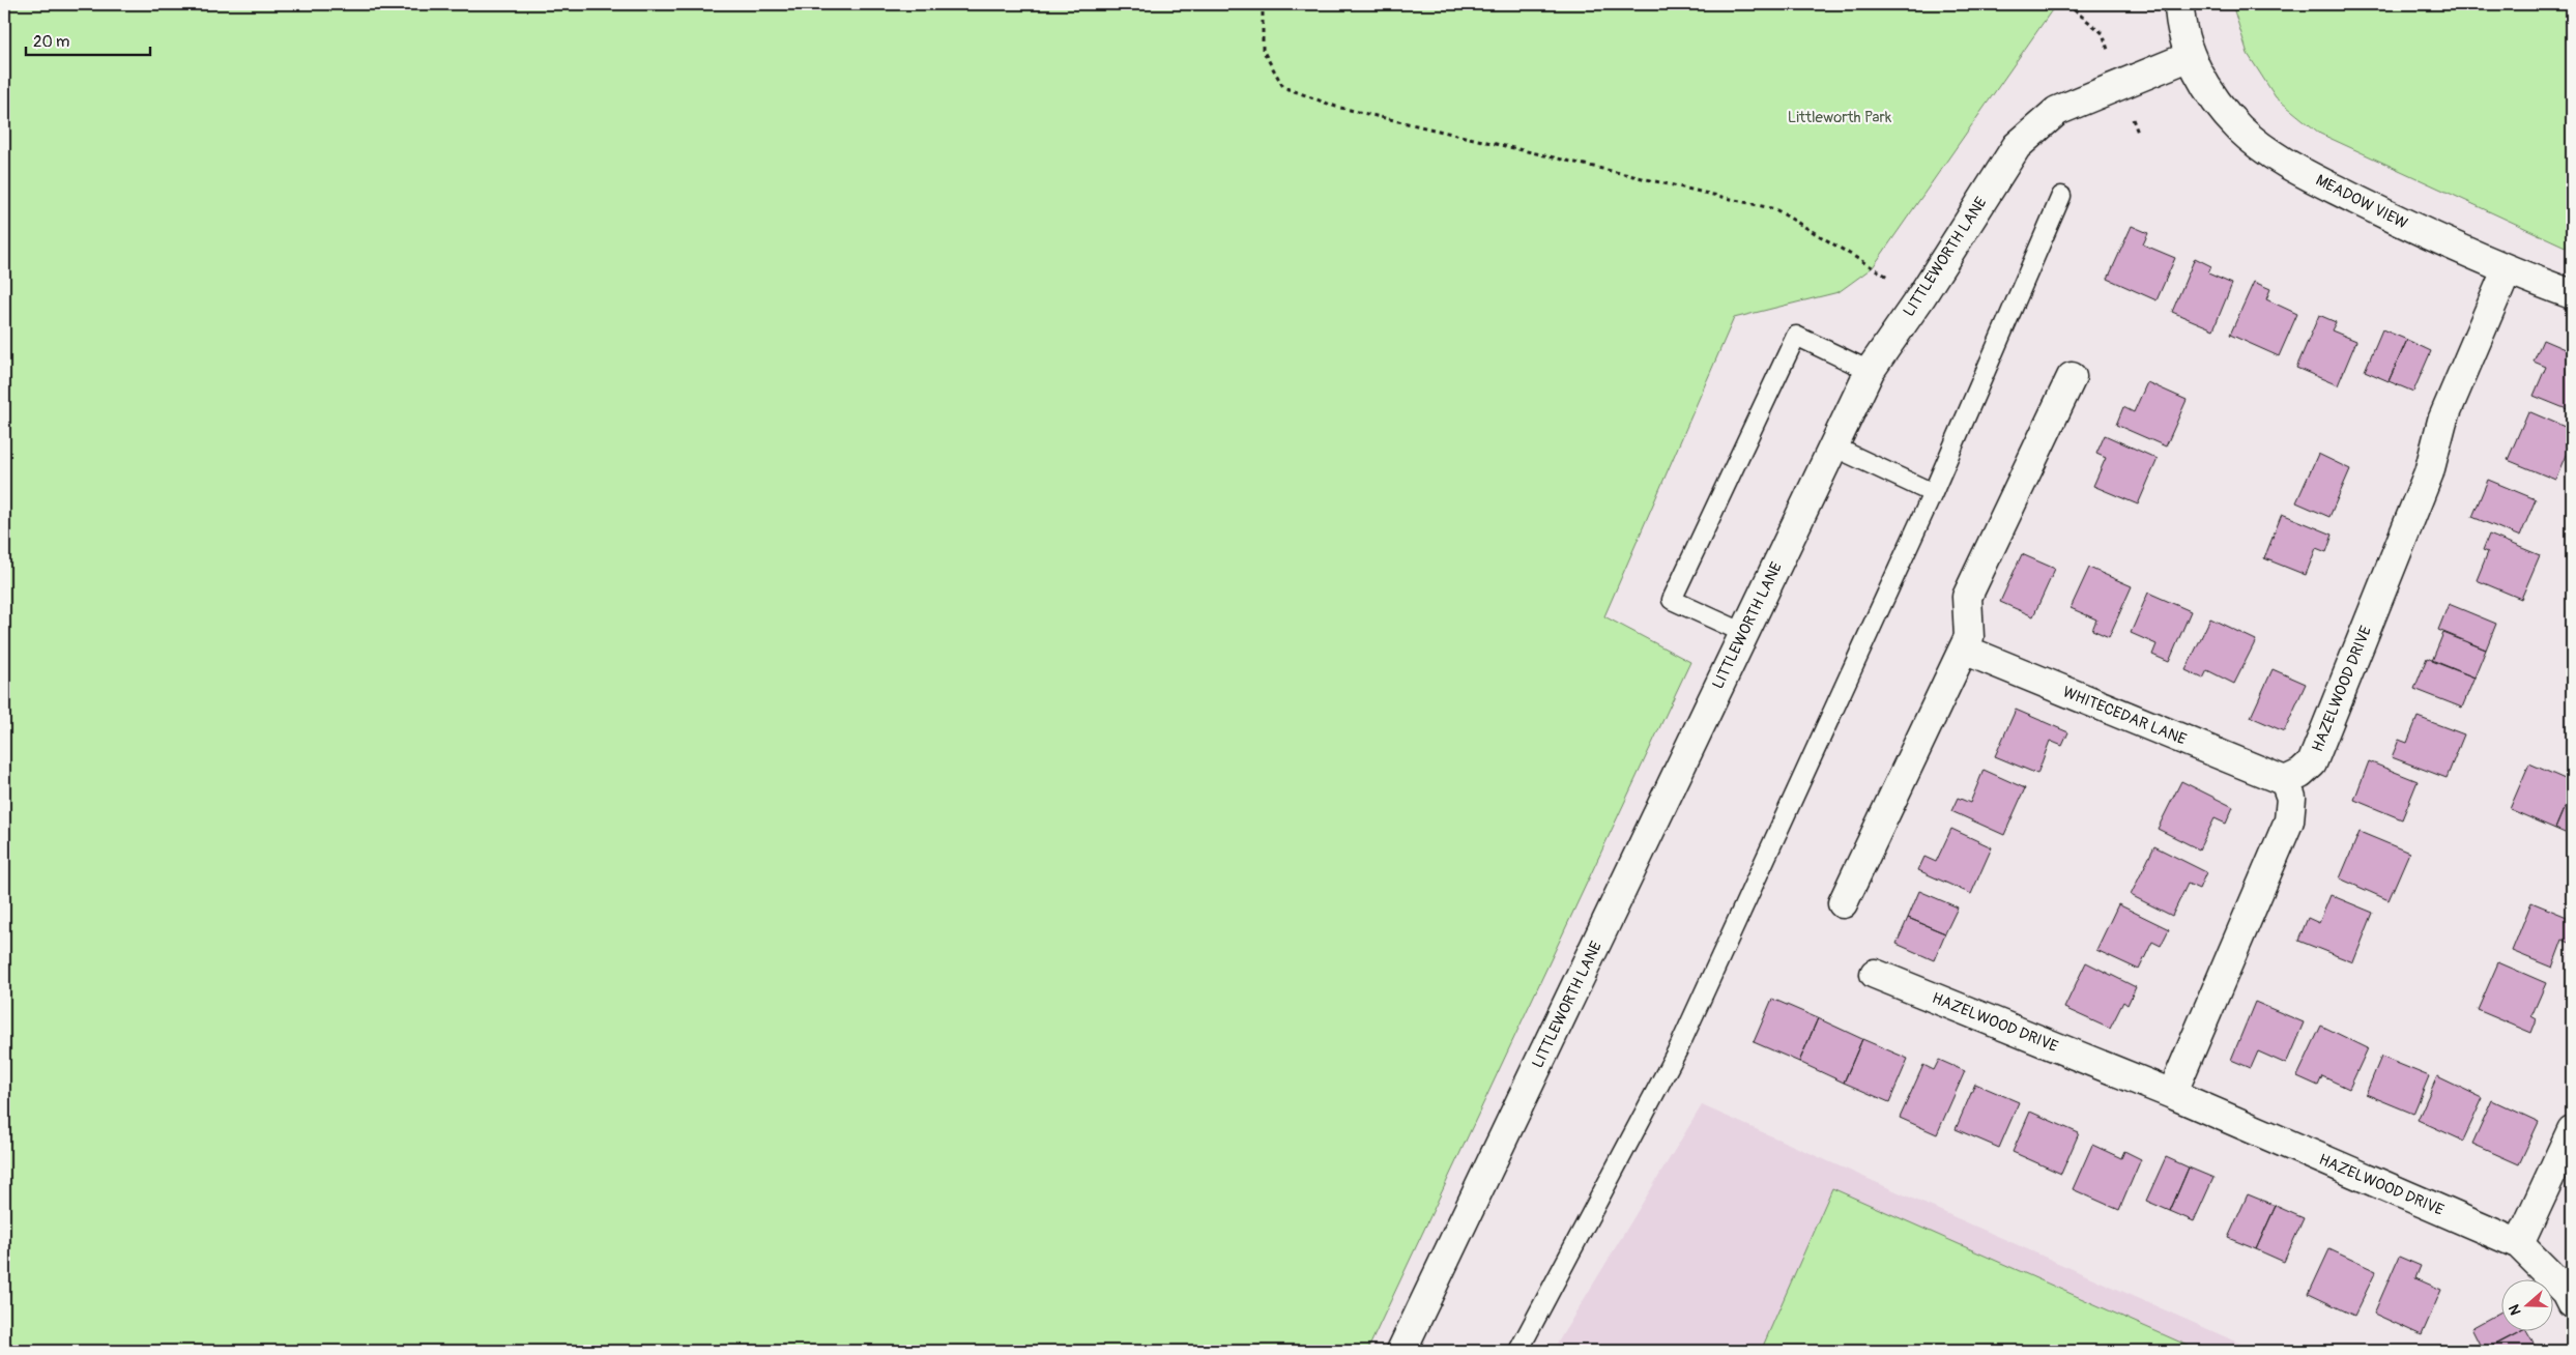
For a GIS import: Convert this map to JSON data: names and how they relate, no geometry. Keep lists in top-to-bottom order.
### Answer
{
  "streets": {
    "street": [
      "MEADOW VIEW",
      "LITTLEWORTH LANE",
      "HAZELWOOD DRIVE",
      "WHITECEDAR LANE"
    ]
  },
  "crossings": [
    ["MEADOW VIEW", "LITTLEWORTH LANE"],
    ["MEADOW VIEW", "HAZELWOOD DRIVE"],
    ["HAZELWOOD DRIVE", "WHITECEDAR LANE"]
  ],
  "parks": ["Littleworth Park"],
  "scale_bar": "20 m",
  "north": "left"
}
